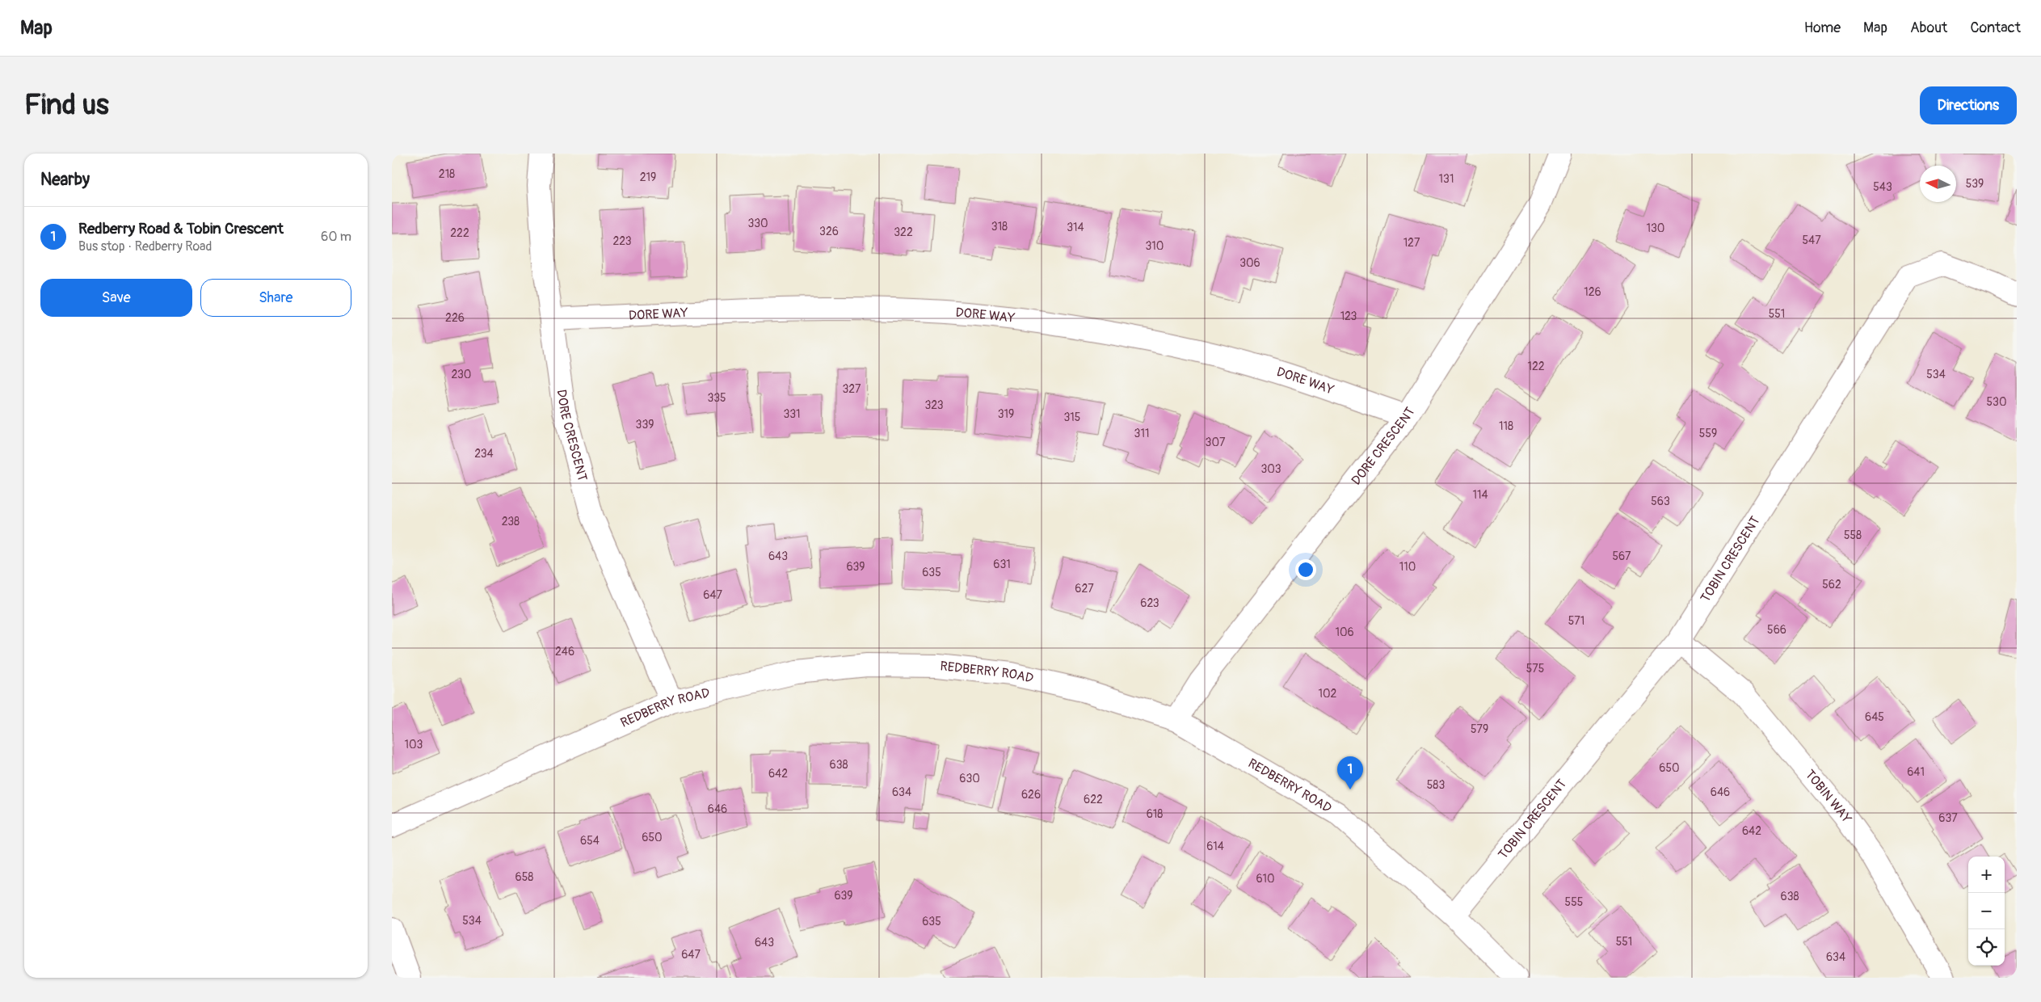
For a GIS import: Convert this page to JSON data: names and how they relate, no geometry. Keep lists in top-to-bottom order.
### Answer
{
  "streets": {
    "street": [
      "DORE WAY",
      "DORE CRESCENT",
      "TOBIN CRESCENT",
      "REDBERRY ROAD",
      "TOBIN WAY"
    ]
  },
  "crossings": [
    ["DORE WAY", "DORE CRESCENT"],
    ["DORE CRESCENT", "REDBERRY ROAD"],
    ["TOBIN CRESCENT", "REDBERRY ROAD"],
    ["TOBIN CRESCENT", "TOBIN WAY"]
  ],
  "house_numbers": [
    "218",
    "219",
    "131",
    "539",
    "543",
    "330",
    "318",
    "314",
    "130",
    "326",
    "322",
    "222",
    "547",
    "223",
    "127",
    "310",
    "306",
    "126",
    "551",
    "123",
    "226",
    "122",
    "230",
    "534",
    "327",
    "335",
    "530",
    "323",
    "331",
    "319",
    "315",
    "339",
    "118",
    "311",
    "559",
    "307",
    "234",
    "303",
    "114",
    "563",
    "238",
    "558",
    "643",
    "567",
    "631",
    "639",
    "110",
    "635",
    "562",
    "627",
    "647",
    "623",
    "571",
    "566",
    "106",
    "246",
    "575",
    "102",
    "645",
    "579",
    "103",
    "638",
    "650",
    "641",
    "642",
    "630",
    "583",
    "634",
    "646",
    "626",
    "622",
    "646",
    "618",
    "637",
    "642",
    "650",
    "654",
    "614",
    "658",
    "610",
    "639",
    "638",
    "555",
    "534",
    "635",
    "551",
    "643",
    "647",
    "634"
  ],
  "north": "left",
  "page": {
    "header": "Map",
    "nav": [
      "Home",
      "Map",
      "About",
      "Contact"
    ],
    "buttons": [
      "Directions",
      ["Save", "Share"]
    ],
    "title": "Find us",
    "heading": "Nearby",
    "list": [
      {
        "mark": "1",
        "name": "Redberry Road & Tobin Crescent",
        "note": "Bus stop · Redberry Road",
        "value": "60 m"
      }
    ],
    "pins": "1",
    "map_buttons": ["+", "−"]
  }
}
